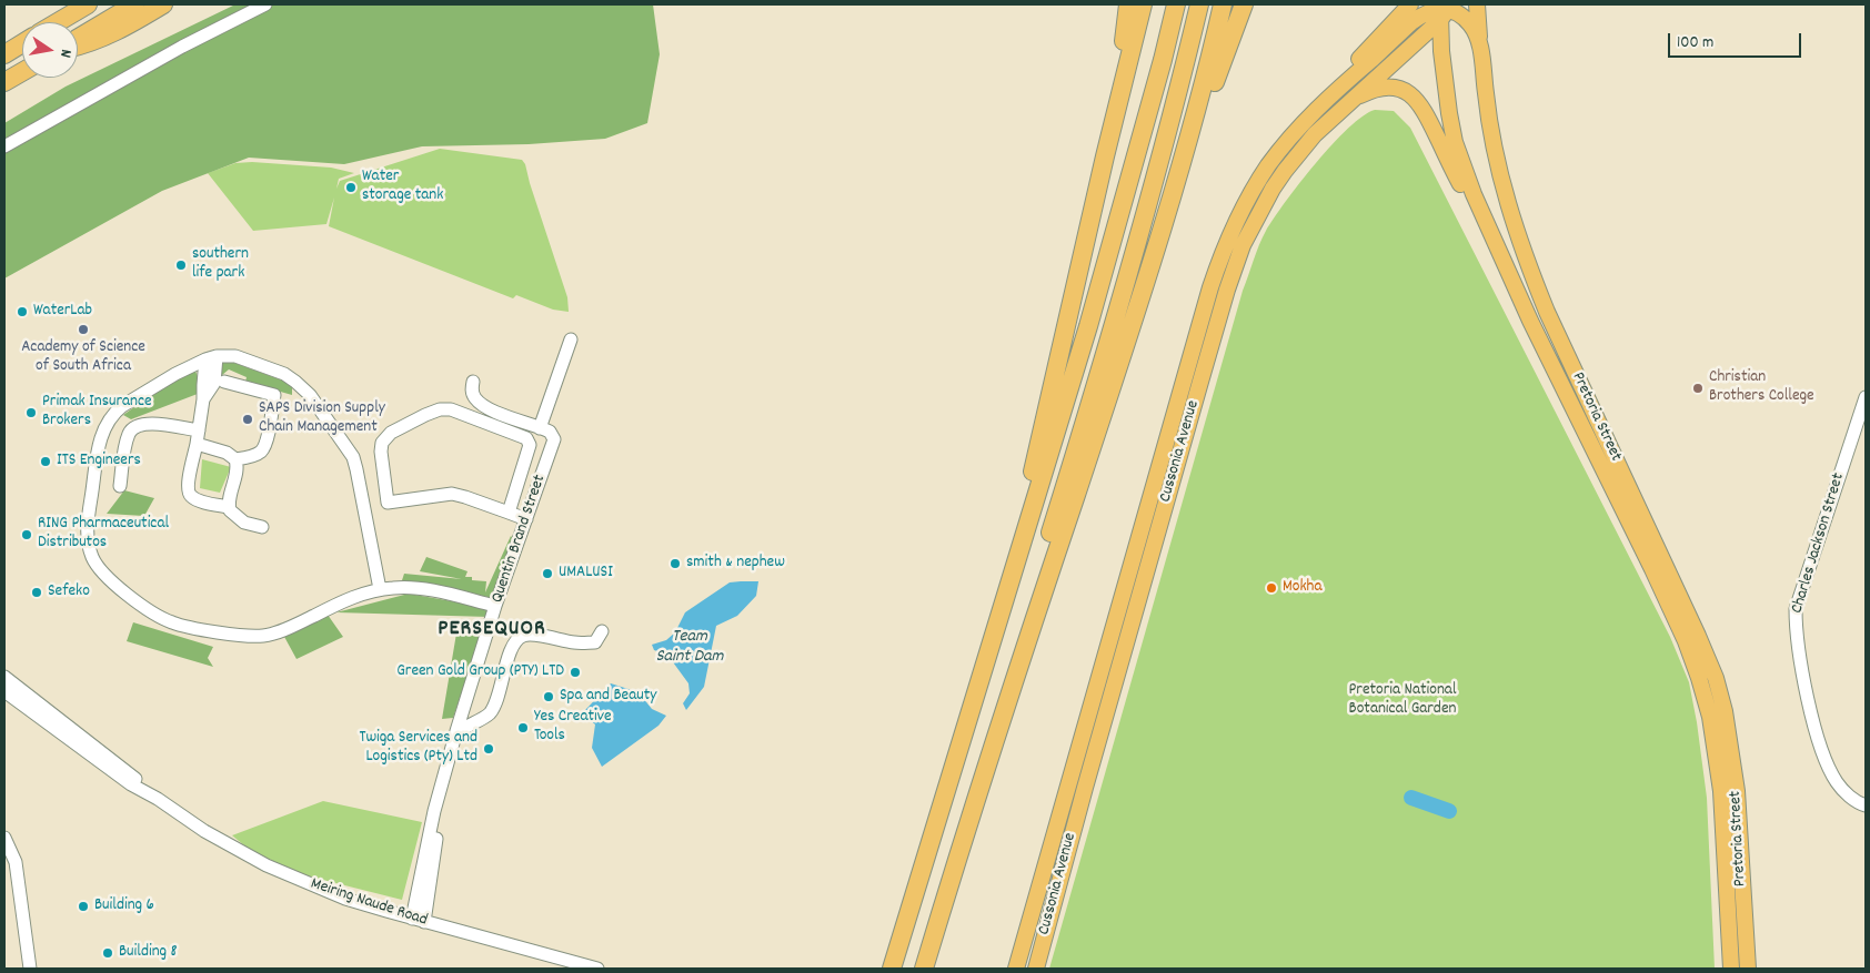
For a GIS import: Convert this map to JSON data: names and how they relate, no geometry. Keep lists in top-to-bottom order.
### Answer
{
  "streets": {
    "main road": ["Pretoria Street", "Cussonia Avenue"],
    "street": ["Quentin Brand Street", "Charles Jackson Street", "Meiring Naude Road"]
  },
  "crossings": [
    ["Pretoria Street", "Cussonia Avenue"],
    ["Quentin Brand Street", "Meiring Naude Road"]
  ],
  "districts": ["PERSEQUOR"],
  "water": ["Team Saint Dam"],
  "parks": ["Pretoria National Botanical Garden"],
  "places": [
    "Water storage tank",
    "southern life park",
    "WaterLab",
    "Academy of Science of South Africa",
    "Christian Brothers College",
    "Primak Insurance Brokers",
    "SAPS Division Supply Chain Management",
    "ITS Engineers",
    "RING Pharmaceutical Distributos",
    "smith & nephew",
    "UMALUSI",
    "Mokha",
    "Sefeko",
    "Green Gold Group (PTY) LTD",
    "Spa and Beauty",
    "Yes Creative Tools",
    "Twiga Services and Logistics (Pty) Ltd",
    "Building 6",
    "Building 8"
  ],
  "scale_bar": "100 m",
  "north": "right"
}
